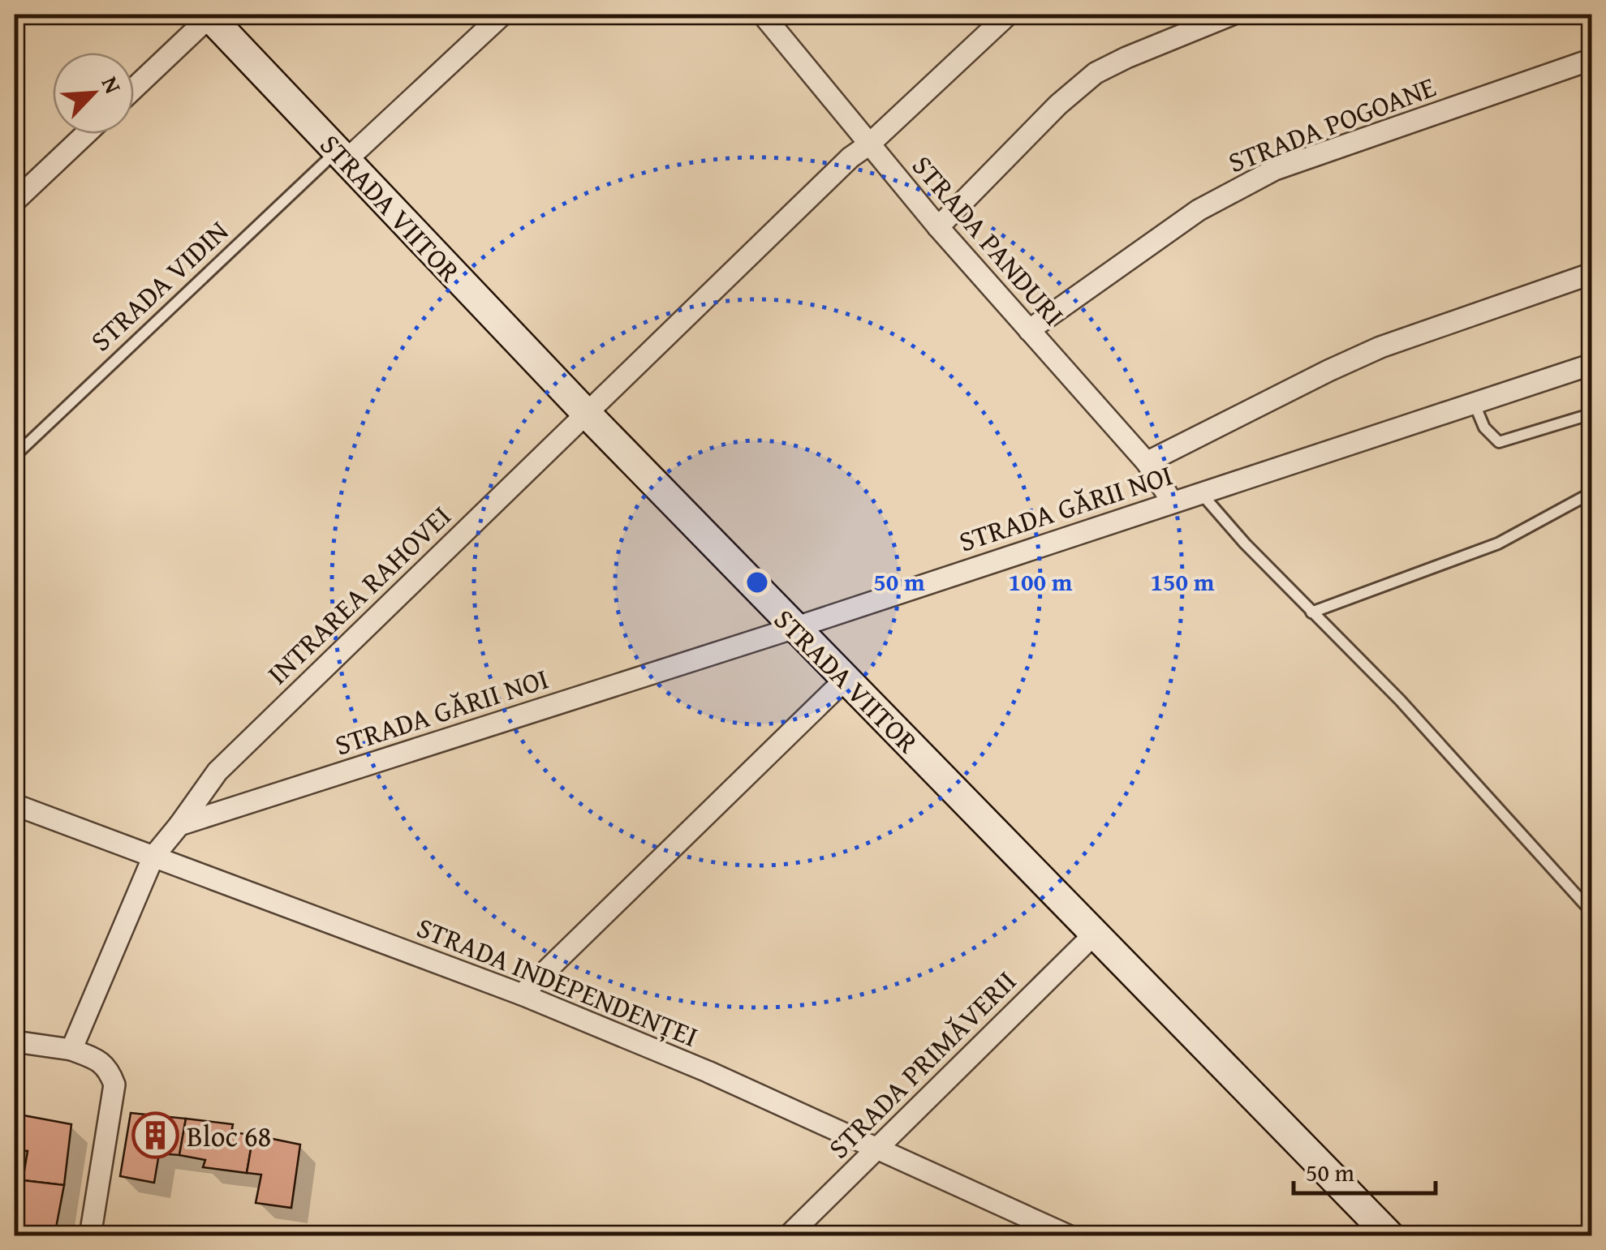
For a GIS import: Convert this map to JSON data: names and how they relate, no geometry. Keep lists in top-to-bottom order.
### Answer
{
  "streets": {
    "street": [
      "STRADA POGOANE",
      "STRADA VIITOR",
      "STRADA PANDURI",
      "STRADA GĂRII NOI",
      "INTRAREA RAHOVEI",
      "STRADA INDEPENDENȚEI",
      "STRADA PRIMĂVERII"
    ],
    "lane": ["STRADA VIDIN"]
  },
  "crossings": [
    ["STRADA POGOANE", "STRADA PANDURI"],
    ["STRADA VIITOR", "STRADA VIDIN"],
    ["STRADA VIITOR", "STRADA GĂRII NOI"],
    ["STRADA VIITOR", "INTRAREA RAHOVEI"],
    ["STRADA VIITOR", "STRADA PRIMĂVERII"],
    ["STRADA PANDURI", "STRADA GĂRII NOI"],
    ["STRADA PANDURI", "INTRAREA RAHOVEI"],
    ["STRADA GĂRII NOI", "INTRAREA RAHOVEI"],
    ["STRADA INDEPENDENȚEI", "STRADA PRIMĂVERII"]
  ],
  "places": {
    "building": ["Bloc 68"]
  },
  "scale_bar": "50 m",
  "north": "top right",
  "rings": ["50 m", "100 m", "150 m"]
}
